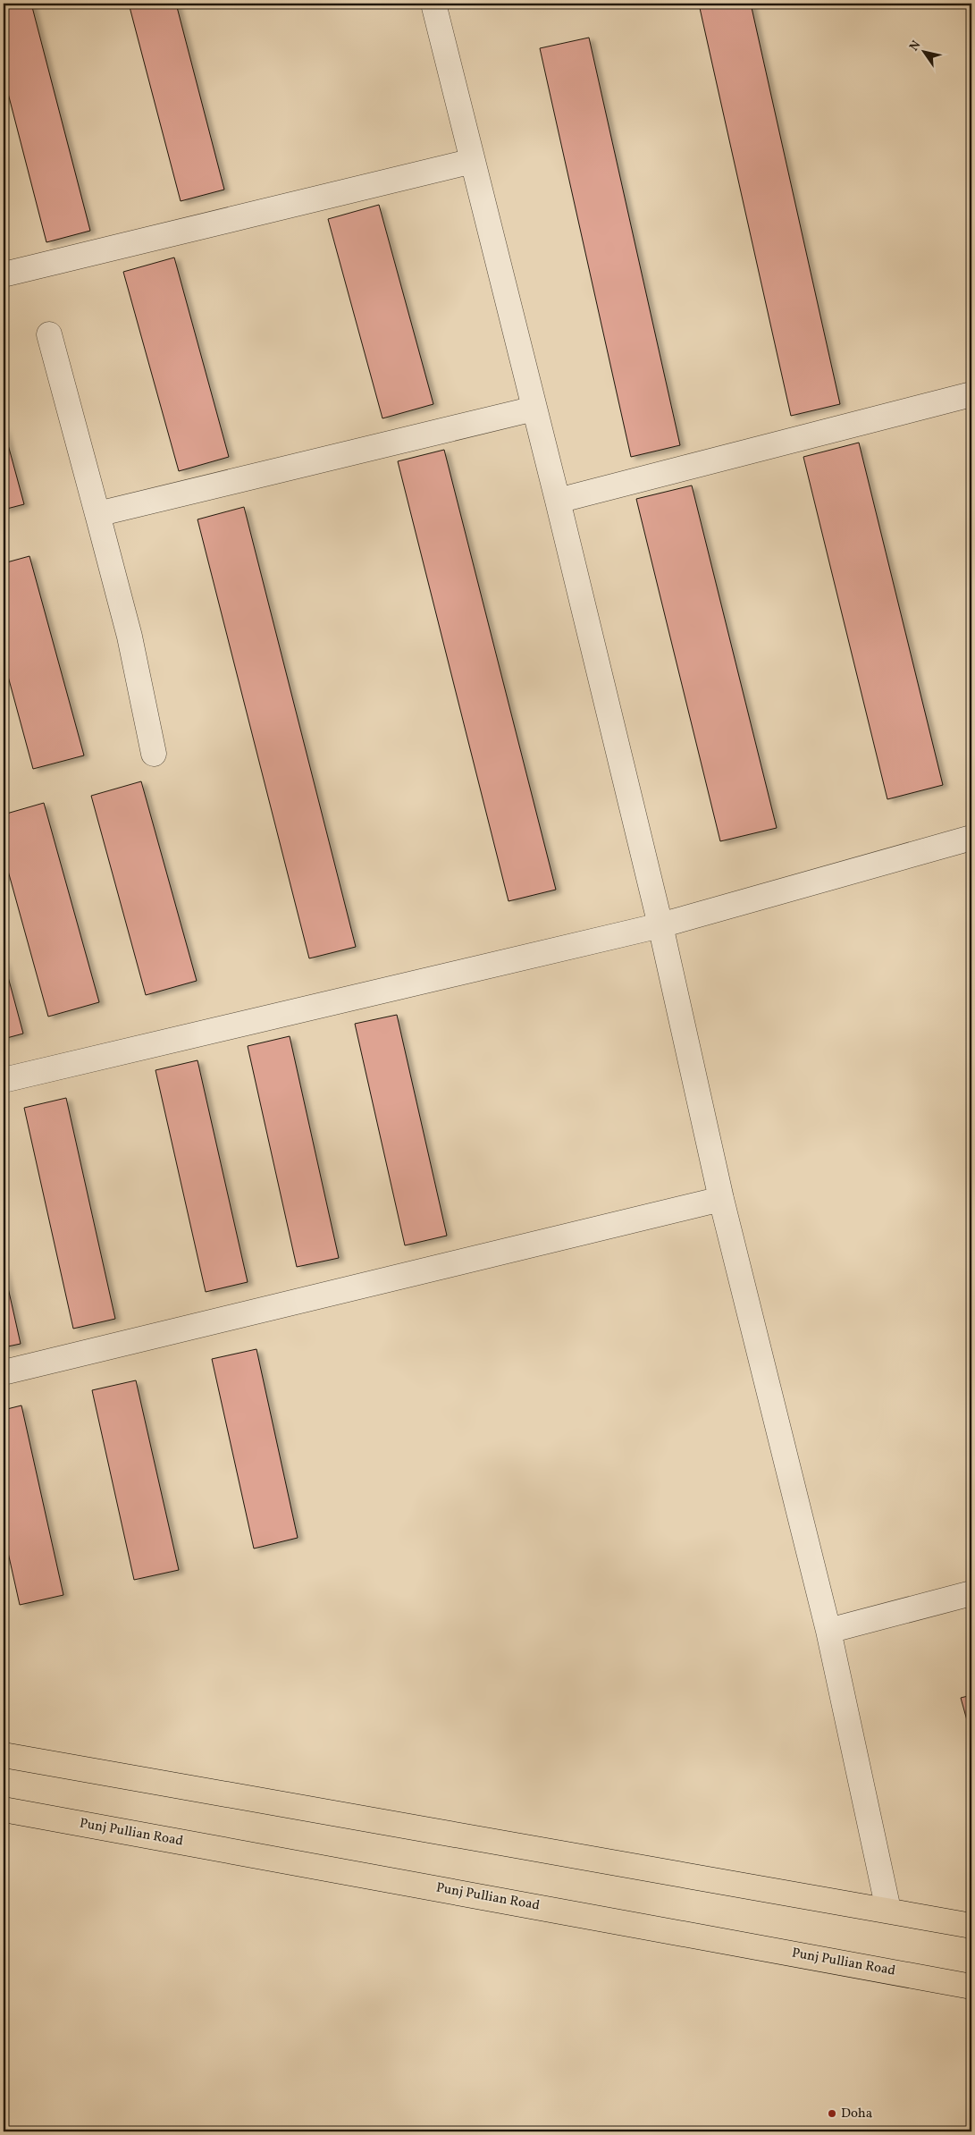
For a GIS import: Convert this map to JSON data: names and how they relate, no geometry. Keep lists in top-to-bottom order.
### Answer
{
  "streets": {
    "main road": ["Punj Pullian Road"]
  },
  "places": ["Doha"],
  "north": "top left"
}
